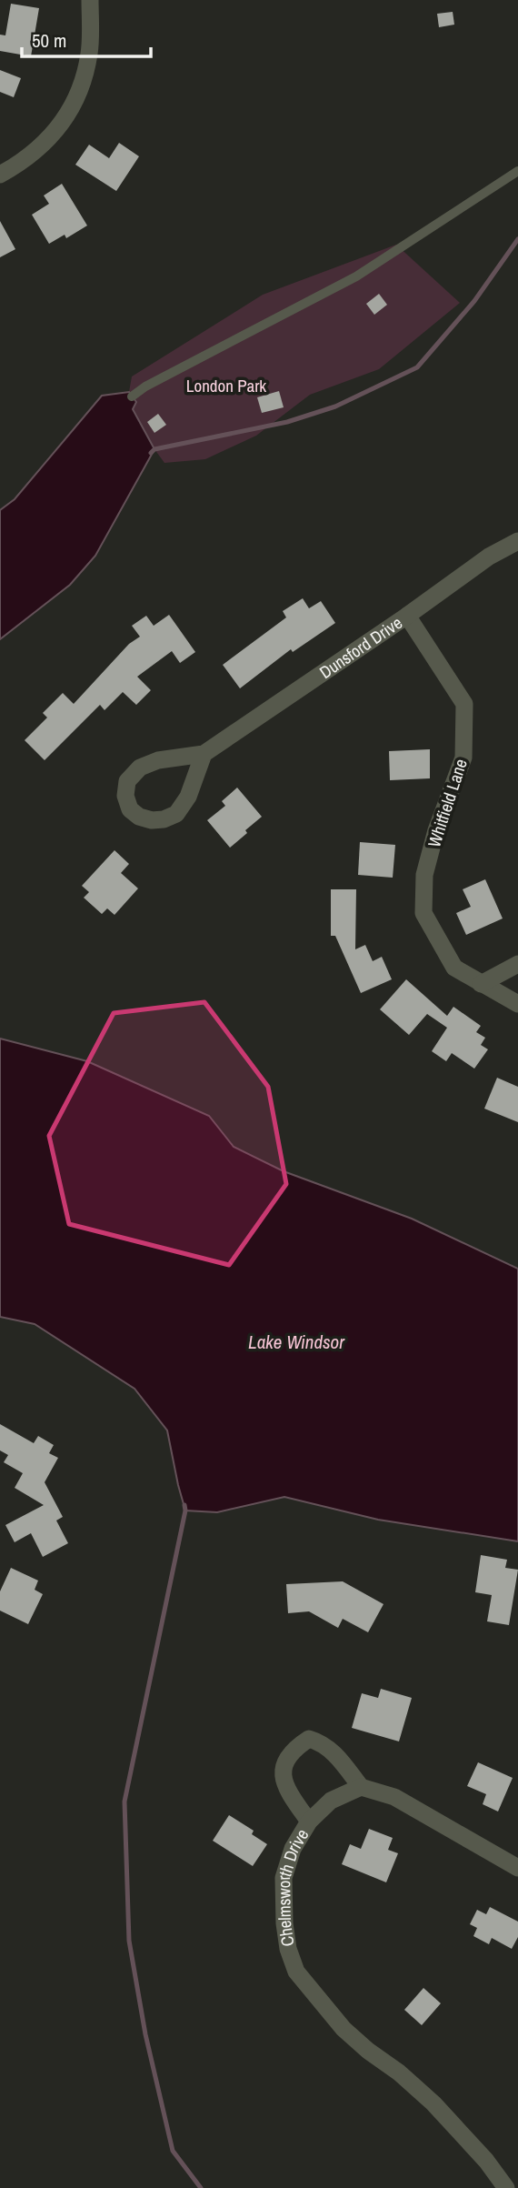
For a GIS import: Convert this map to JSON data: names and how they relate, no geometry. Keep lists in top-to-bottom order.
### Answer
{
  "streets": {
    "street": ["Dunsford Drive", "Whitfield Lane", "Chelmsworth Drive"]
  },
  "crossings": [
    ["Dunsford Drive", "Whitfield Lane"]
  ],
  "water": ["Lake Windsor"],
  "parks": ["London Park"],
  "scale_bar": "50 m"
}
